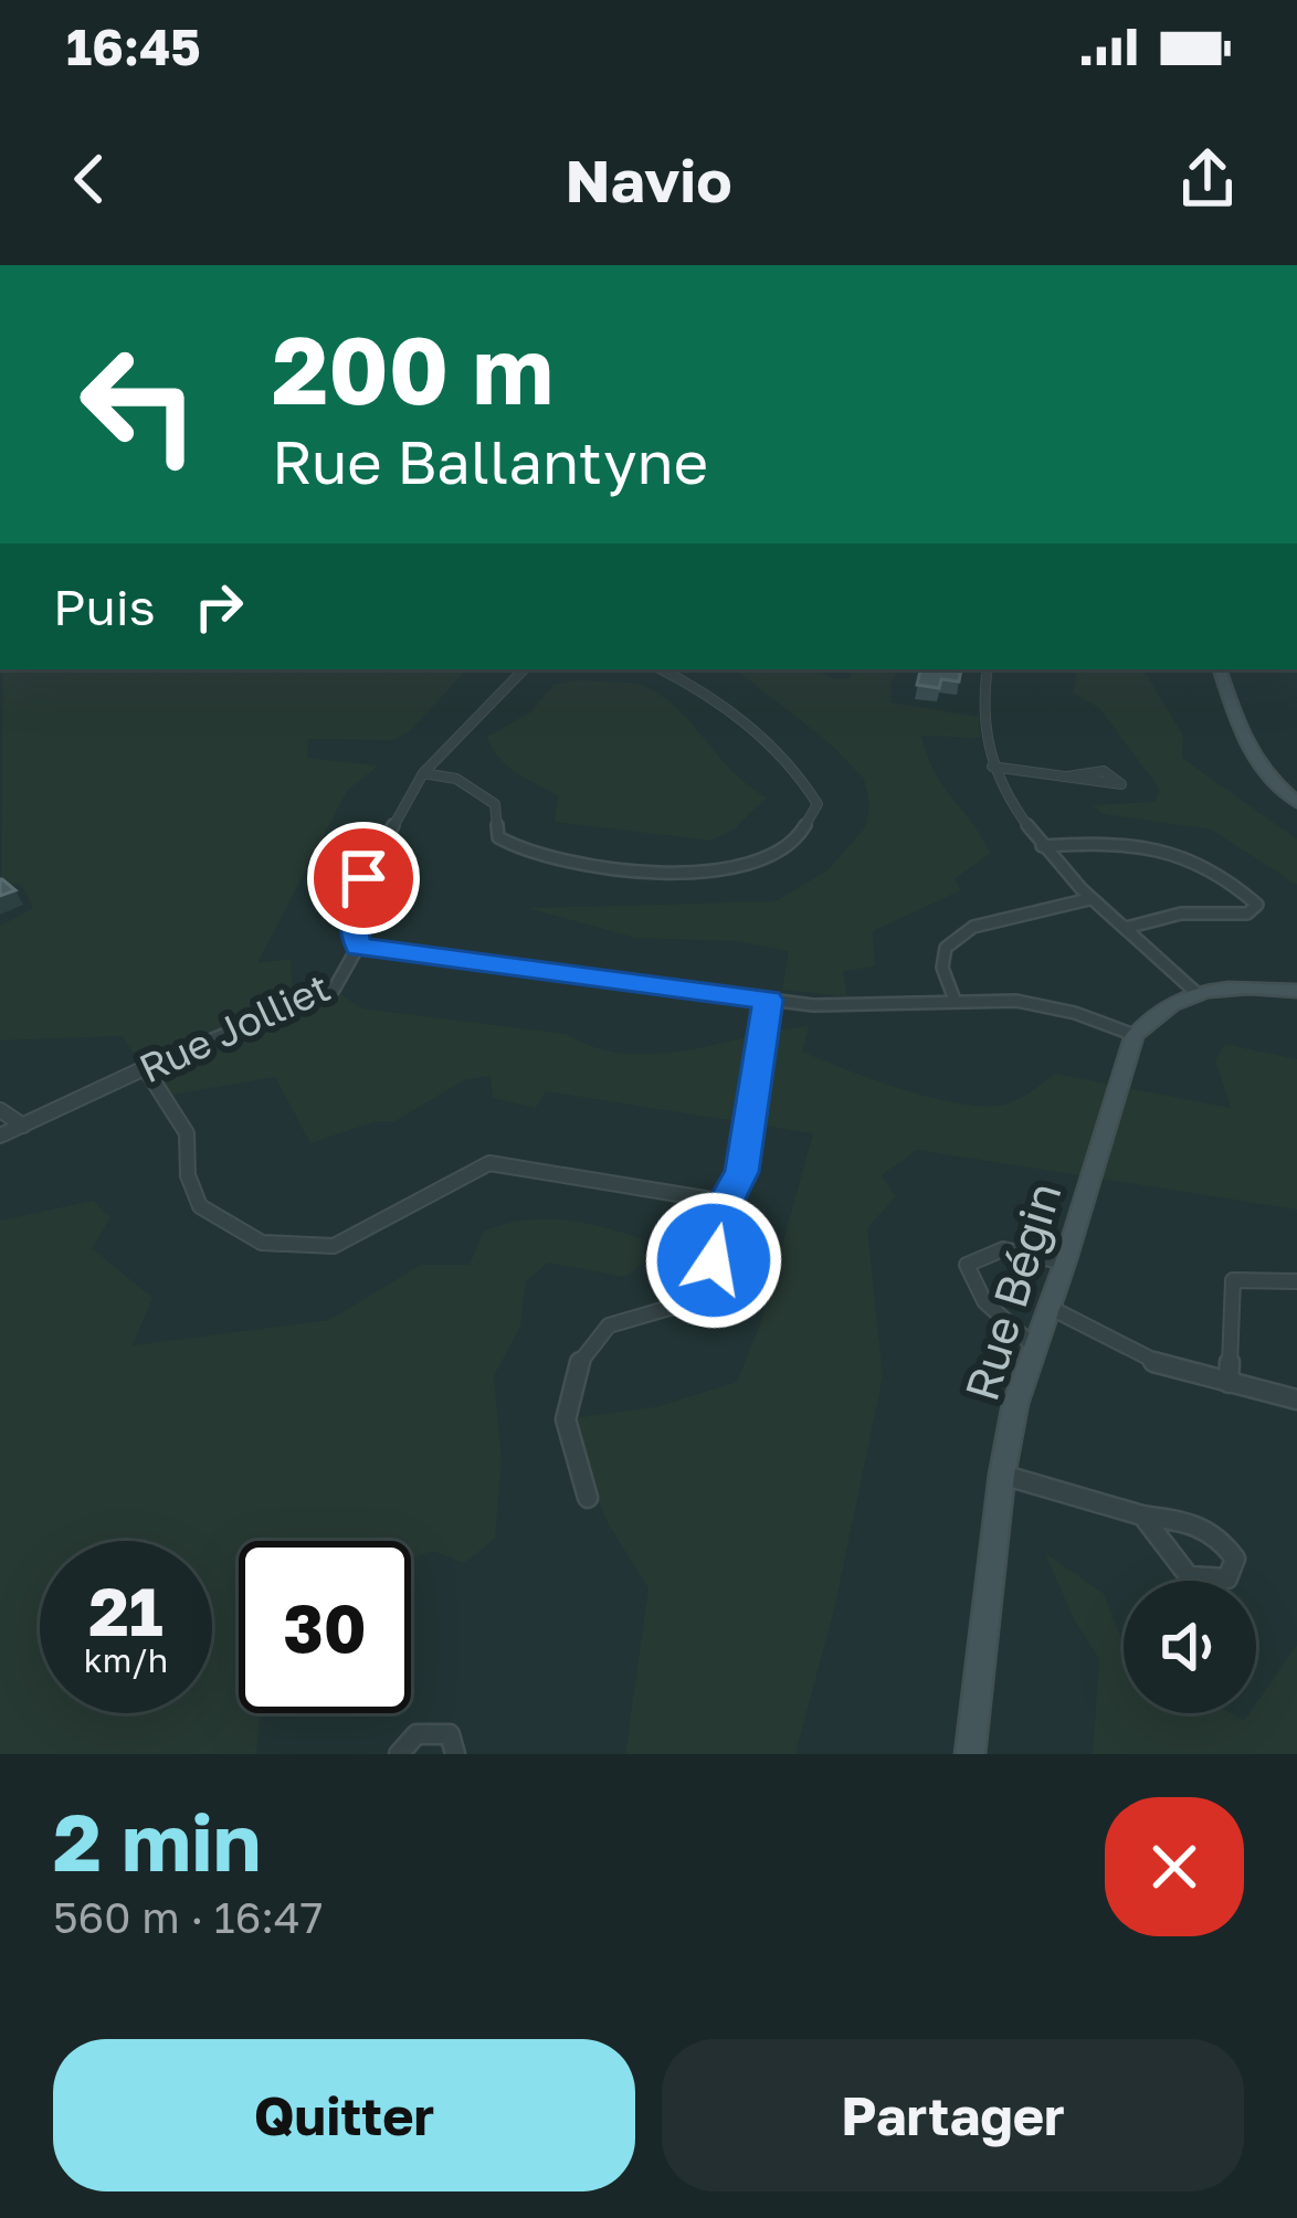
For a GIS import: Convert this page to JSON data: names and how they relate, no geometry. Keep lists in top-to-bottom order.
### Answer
{
  "streets": {
    "street": ["Rue Jolliet", "Rue Bégin"]
  },
  "page": {
    "status": "16:45",
    "header": "Navio",
    "turn": ["200 m", "Rue Ballantyne"],
    "then": "Puis",
    "speed": "21 km/h",
    "limit": "30",
    "heading": ["2 min", "560 m · 16:47"],
    "buttons": ["Quitter", "Partager"]
  }
}
